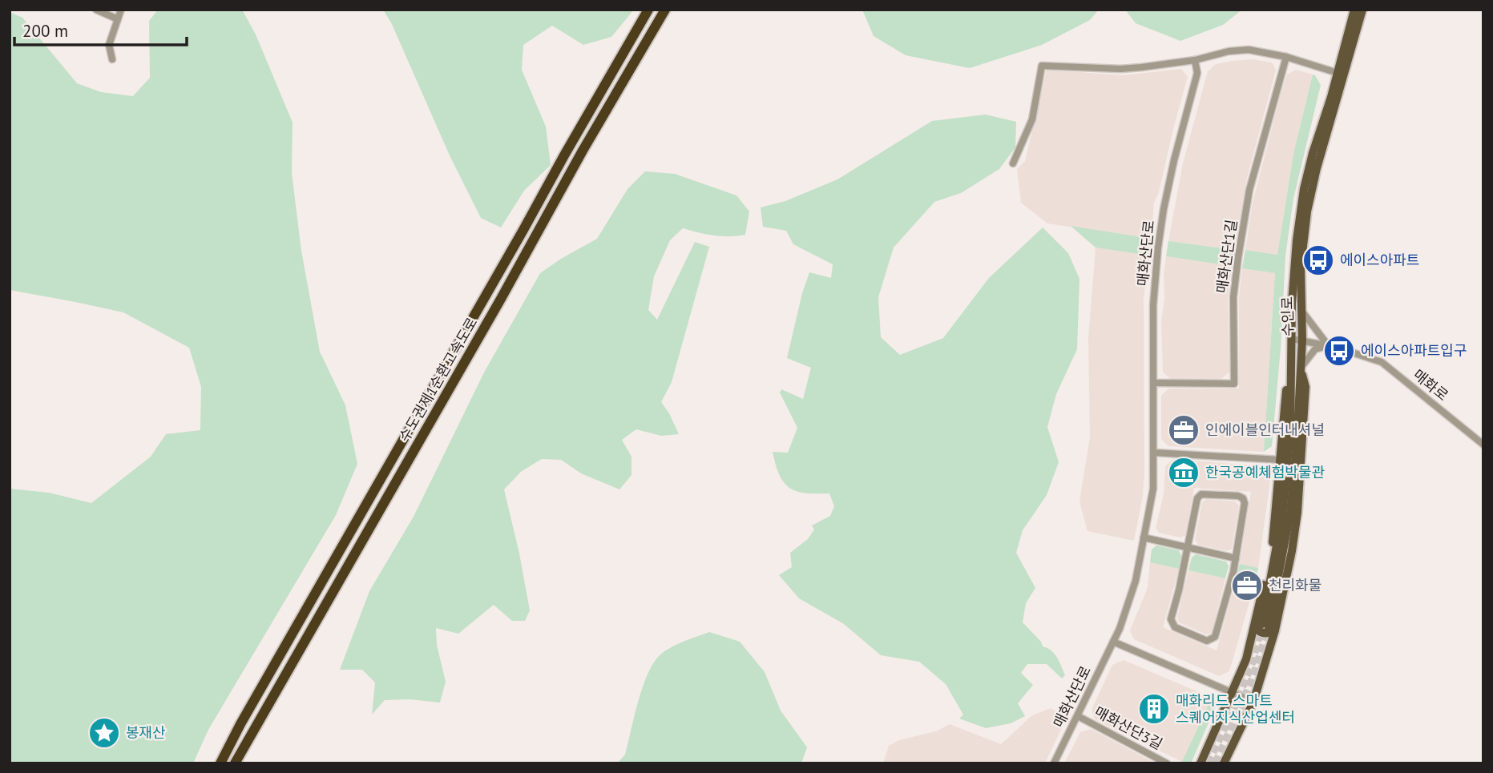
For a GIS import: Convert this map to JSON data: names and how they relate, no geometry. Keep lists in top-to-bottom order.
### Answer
{
  "streets": {
    "highway": ["수도권제1순환고속도로"],
    "main road": ["수인로"],
    "street": [
      "매화산단로",
      "매화산단1길",
      "매화로",
      "매화산단3길"
    ]
  },
  "crossings": [
    ["매화산단로", "매화산단1길"],
    ["매화산단로", "매화산단3길"],
    ["수인로", "매화로"]
  ],
  "places": {
    "bus stop": ["에이스아파트", "에이스아파트입구"],
    "office": ["인에이블인터내셔널", "천리화물"],
    "museum": ["한국공예체험박물관"],
    "building": ["매화리드 스마트 스퀘어지식산업센터"],
    "place": ["봉재산"]
  },
  "scale_bar": "200 m"
}
